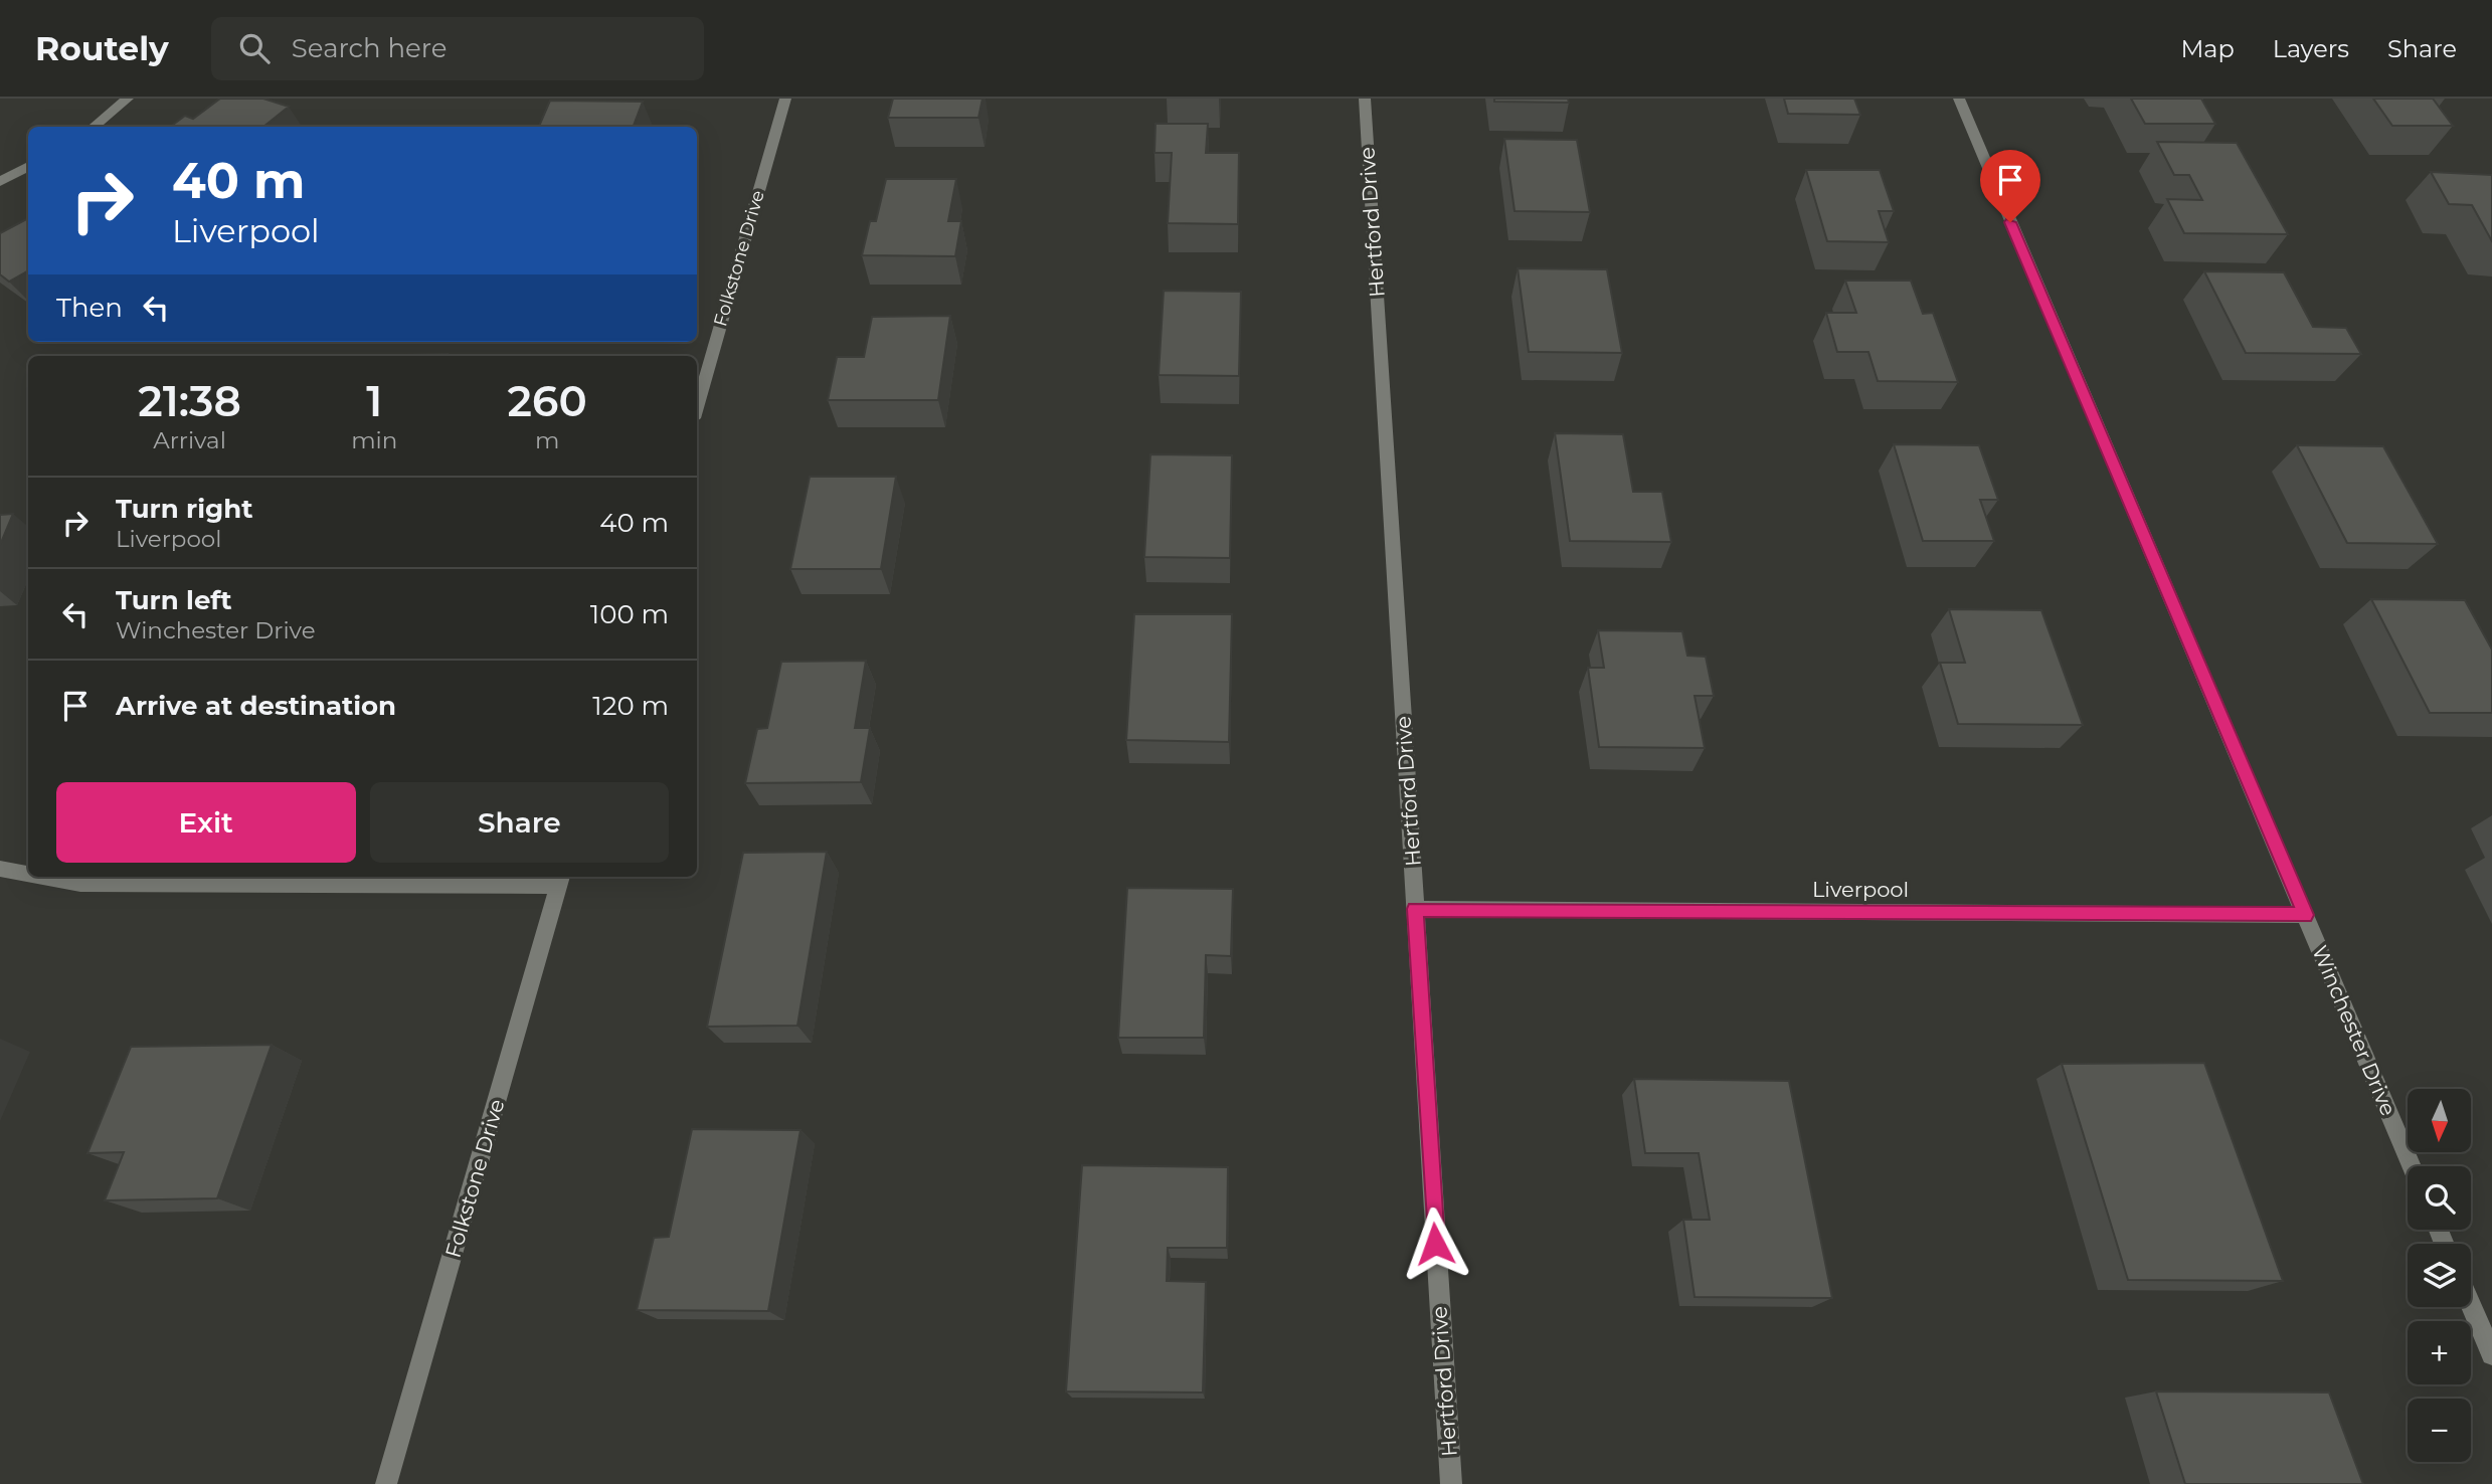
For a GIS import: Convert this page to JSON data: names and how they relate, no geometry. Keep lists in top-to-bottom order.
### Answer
{
  "streets": {
    "street": [
      "Hertford Drive",
      "Folkstone Drive",
      "Liverpool",
      "Winchester Drive"
    ]
  },
  "crossings": [
    ["Hertford Drive", "Liverpool"],
    ["Liverpool", "Winchester Drive"]
  ],
  "north": "bottom",
  "page": {
    "header": "Routely",
    "search": "Search here",
    "nav": ["Map", "Layers", "Share"],
    "turn": ["40 m", "Liverpool"],
    "then": "Then",
    "eta": [
      "21:38",
      "Arrival",
      "1",
      "min",
      "260",
      "m"
    ],
    "list": [
      {
        "name": "Turn right",
        "note": "Liverpool",
        "value": "40 m"
      },
      {
        "name": "Turn left",
        "note": "Winchester Drive",
        "value": "100 m"
      },
      {
        "name": "Arrive at destination",
        "value": "120 m"
      }
    ],
    "buttons": ["Exit", "Share"],
    "map_buttons": ["+", "−"]
  }
}
